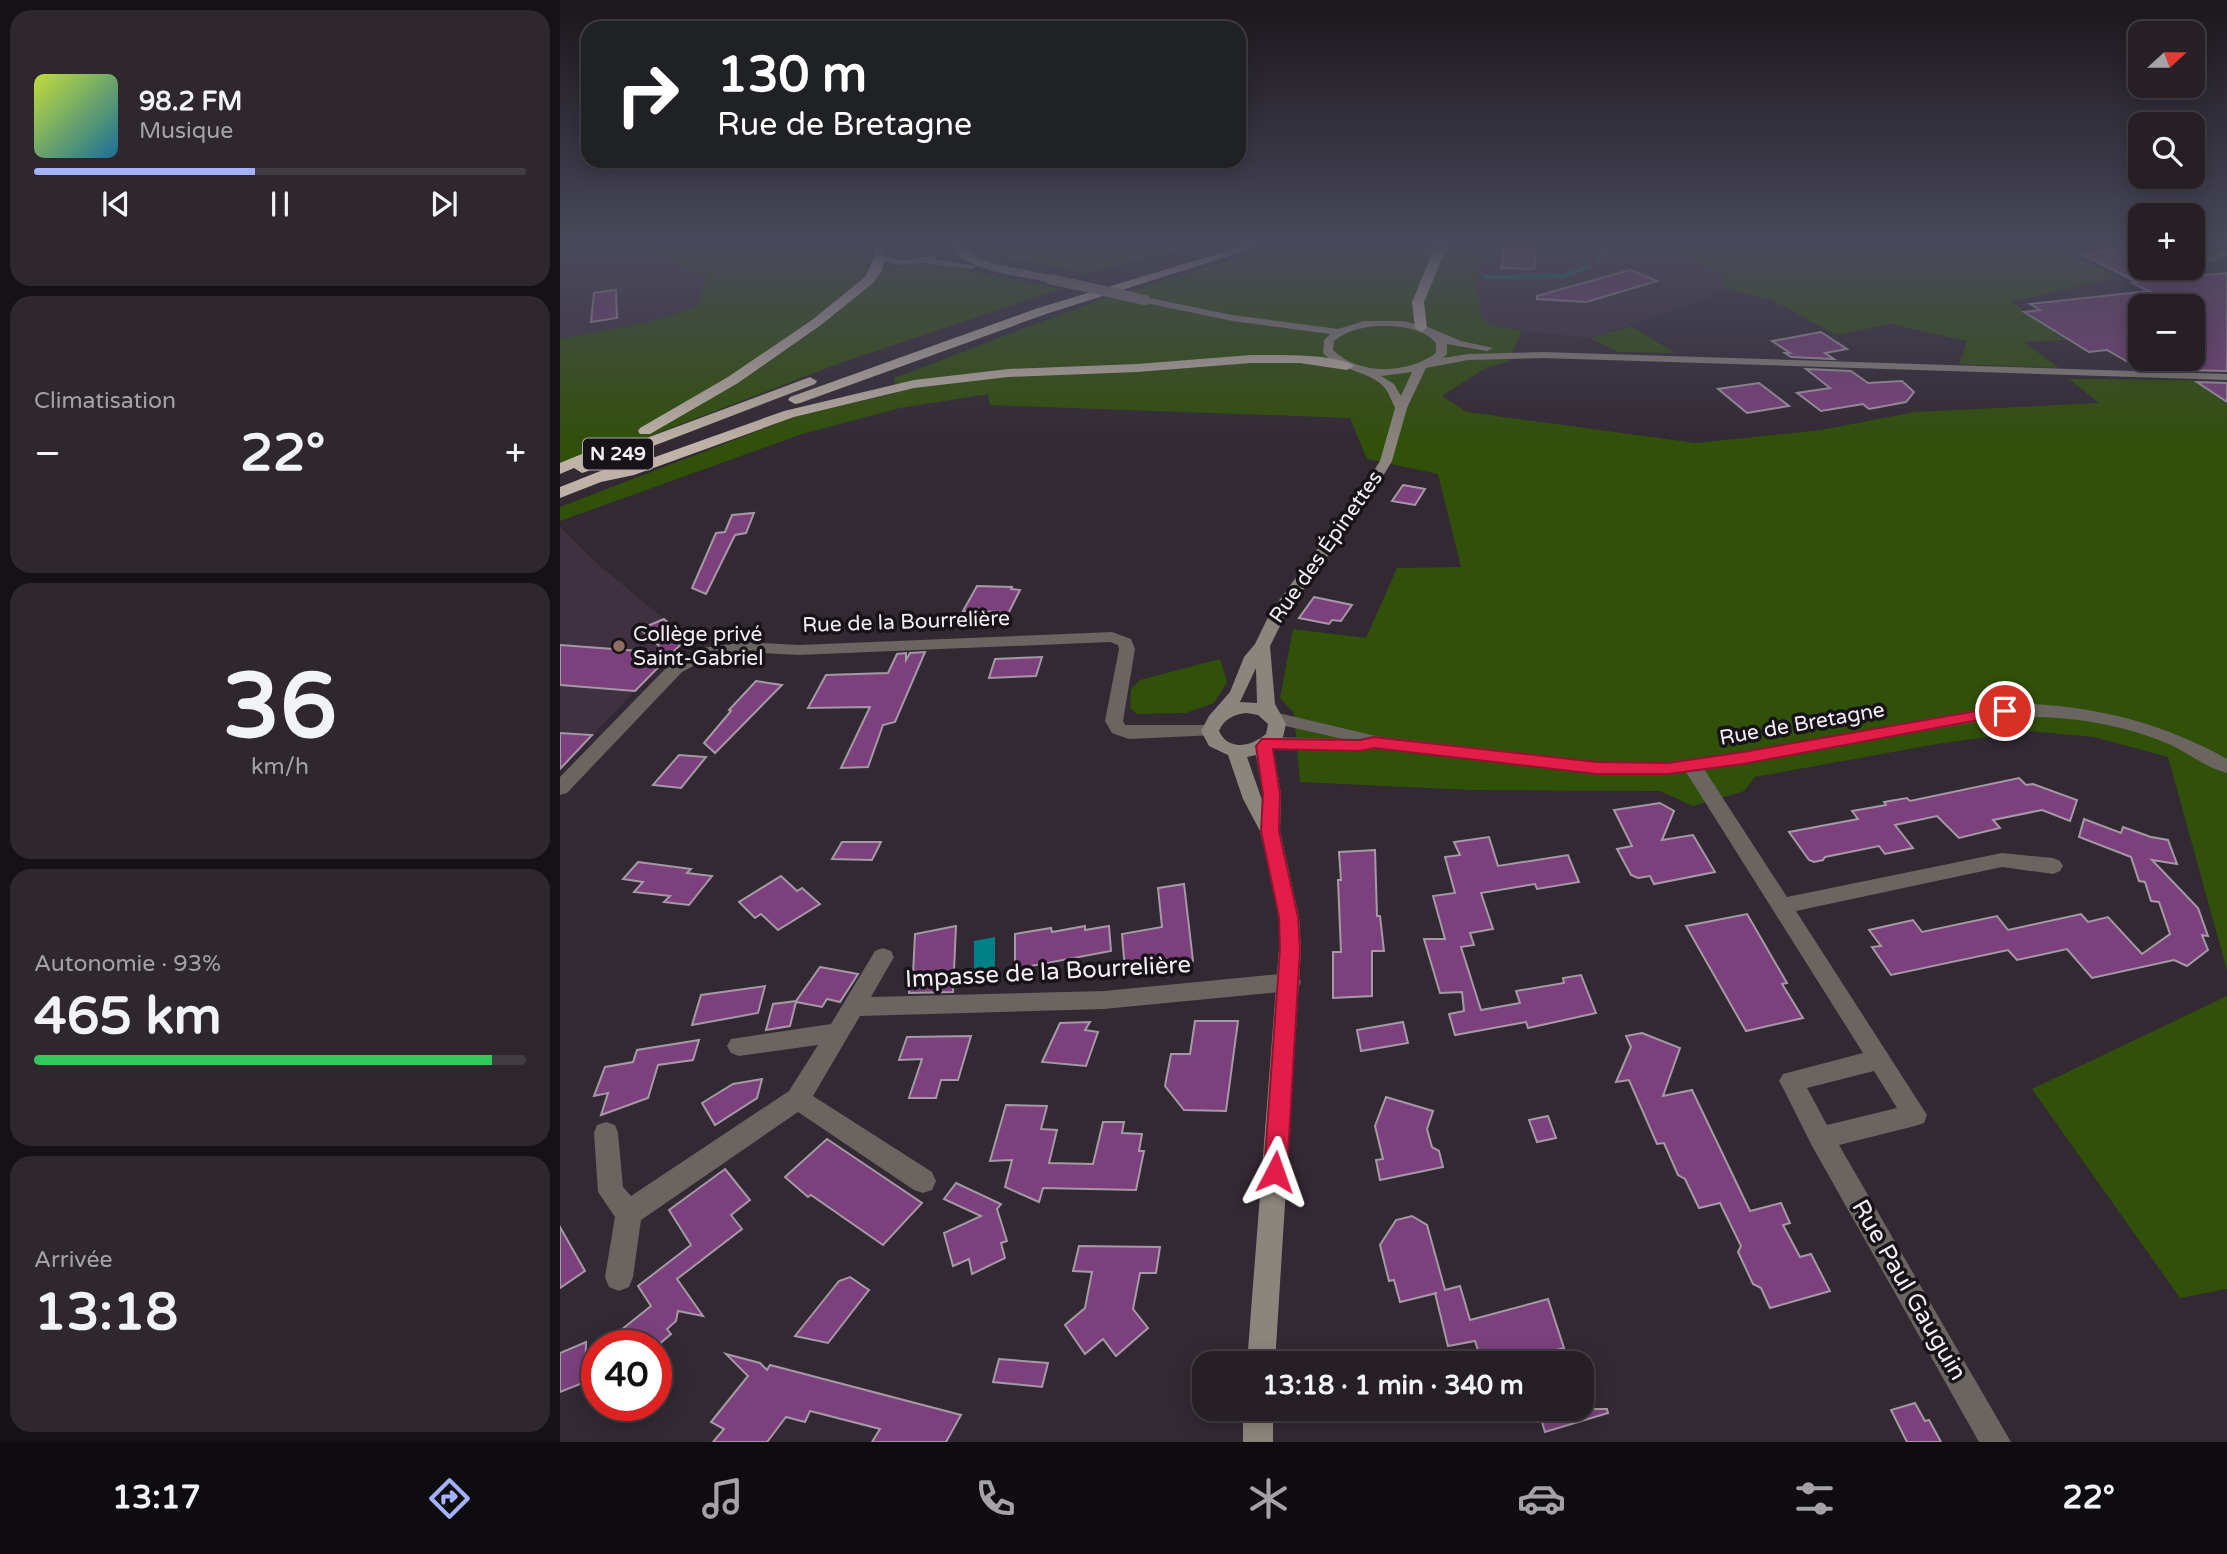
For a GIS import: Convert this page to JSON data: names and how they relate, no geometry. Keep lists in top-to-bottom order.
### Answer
{
  "streets": {
    "highway": ["N 249"],
    "main road": ["Rue des Épinettes"],
    "street": [
      "Rue de la Bourrelière",
      "Rue de Bretagne",
      "Impasse de la Bourrelière",
      "Rue Paul Gauguin"
    ]
  },
  "crossings": [
    ["Rue des Épinettes", "Rue de la Bourrelière"],
    ["Rue des Épinettes", "Rue de Bretagne"],
    ["Rue de la Bourrelière", "Rue de Bretagne"]
  ],
  "places": ["Collège privé Saint-Gabriel"],
  "north": "right",
  "page": {
    "map_buttons": ["+", "−"],
    "turn": ["130 m", "Rue de Bretagne"],
    "song": ["98.2 FM", "Musique"],
    "tile": [
      "Climatisation",
      ["36", "km/h"],
      ["Autonomie · 93%", "465 km"],
      ["Arrivée", "13:18"]
    ],
    "heat": ["−", "22°", "+"],
    "limit": "40",
    "trip": "13:18 · 1 min · 340 m",
    "tabs": ["13:17", "22°"]
  }
}
